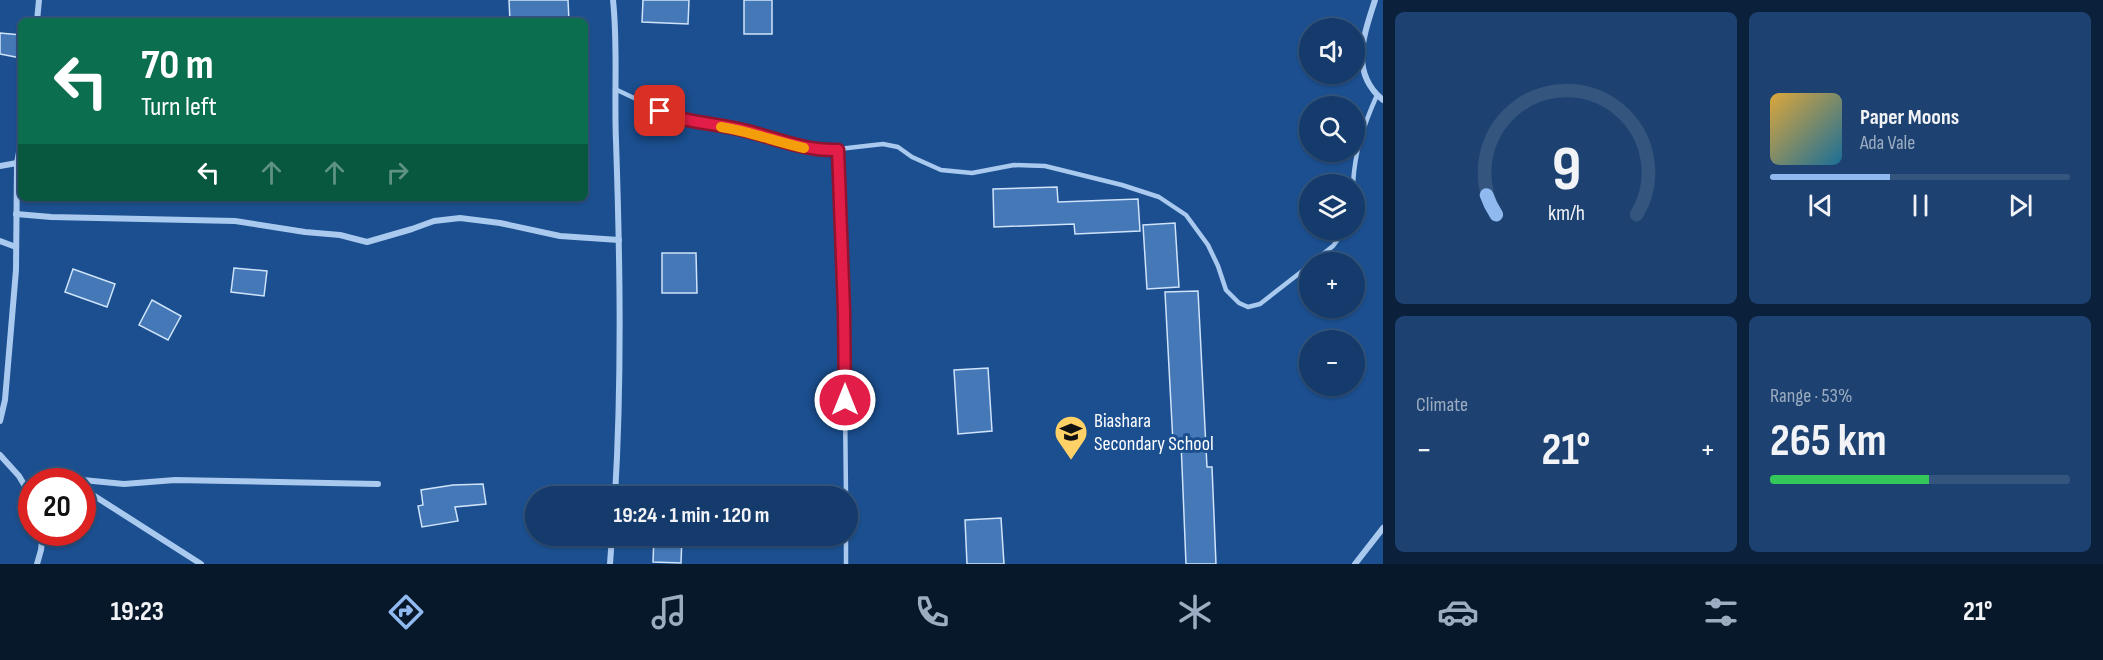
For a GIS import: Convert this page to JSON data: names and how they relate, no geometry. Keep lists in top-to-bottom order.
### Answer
{
  "places": {
    "school or university": ["Biashara Secondary School"]
  },
  "page": {
    "map_buttons": ["+", "−"],
    "turn": ["70 m", "Turn left"],
    "song": ["Paper Moons", "Ada Vale"],
    "tile": [
      "Climate",
      ["Range · 53%", "265 km"]
    ],
    "heat": ["−", "21°", "+"],
    "limit": "20",
    "trip": "19:24 · 1 min · 120 m",
    "tabs": ["19:23", "21°"],
    "gauge": ["9", "km/h"]
  }
}
